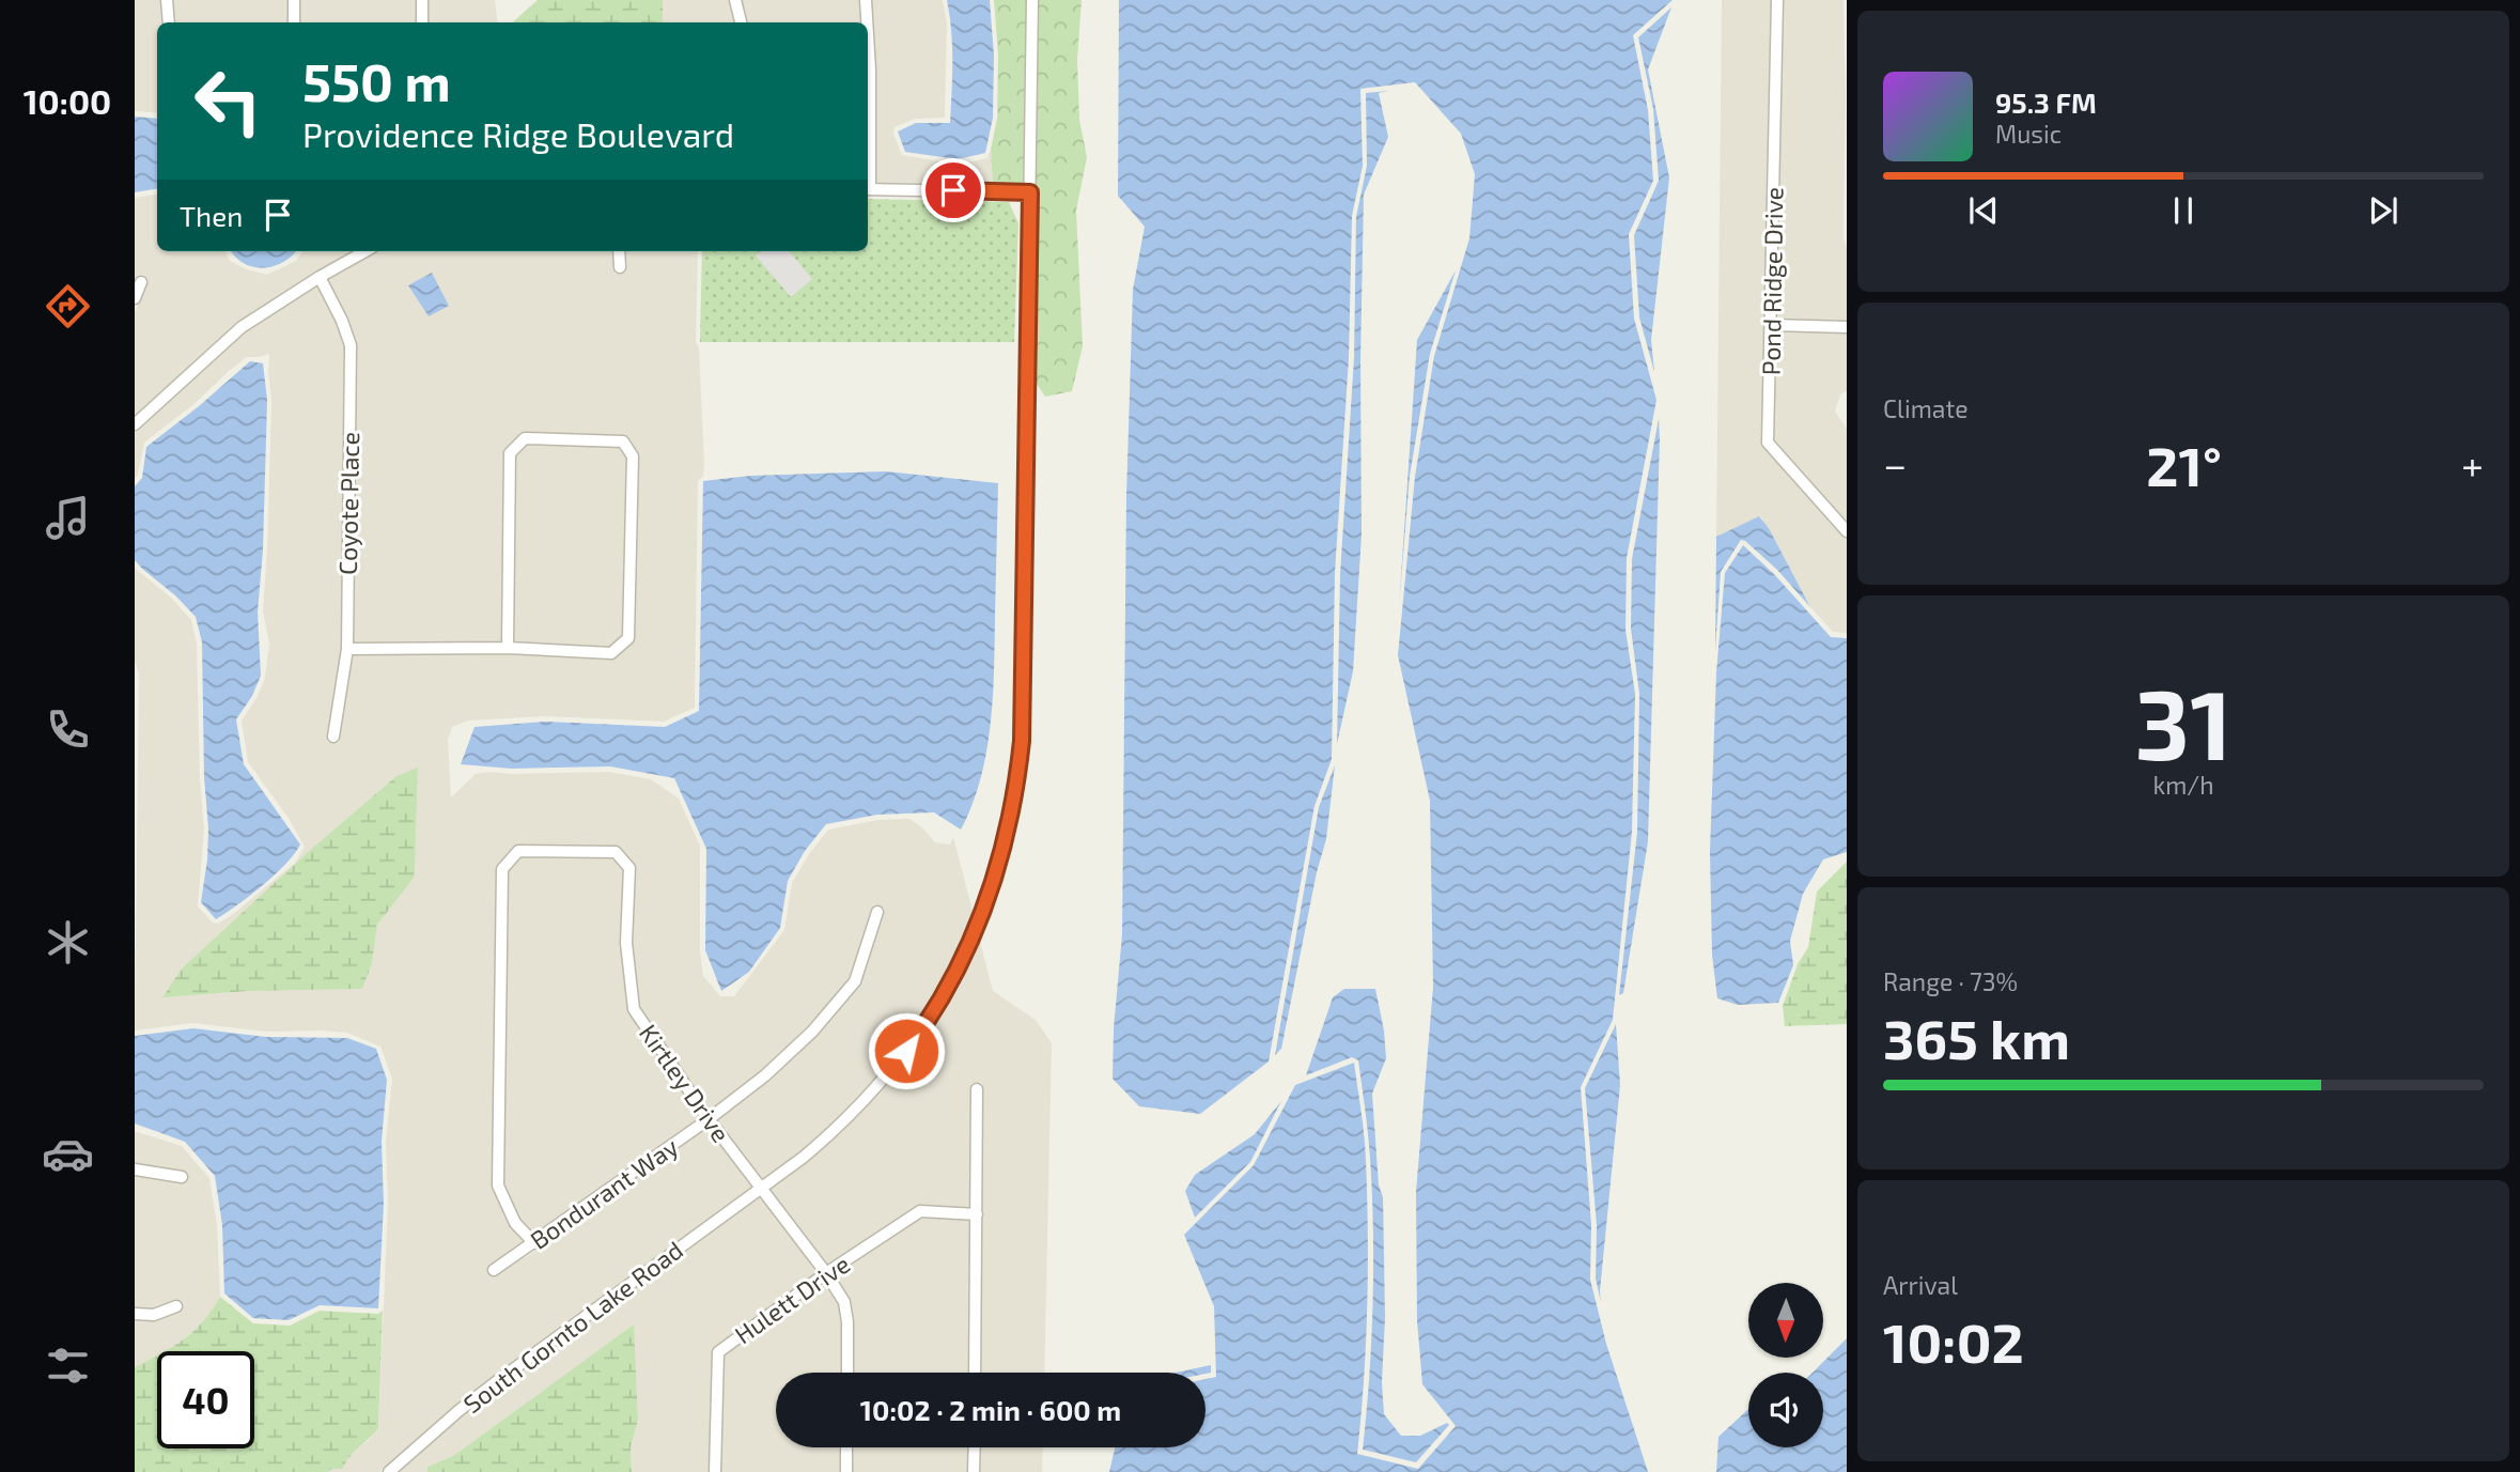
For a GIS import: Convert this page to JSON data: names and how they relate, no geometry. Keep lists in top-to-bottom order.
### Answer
{
  "streets": {
    "street": [
      "Pond Ridge Drive",
      "Coyote Place",
      "Kirtley Drive",
      "Bondurant Way",
      "Hulett Drive",
      "South Gornto Lake Road"
    ]
  },
  "crossings": [
    ["Kirtley Drive", "Bondurant Way"],
    ["Kirtley Drive", "Hulett Drive"],
    ["Kirtley Drive", "South Gornto Lake Road"]
  ],
  "north": "bottom",
  "page": {
    "tabs": "10:00",
    "turn": ["550 m", "Providence Ridge Boulevard"],
    "song": ["95.3 FM", "Music"],
    "then": "Then",
    "tile": [
      "Climate",
      ["31", "km/h"],
      ["Range · 73%", "365 km"],
      ["Arrival", "10:02"]
    ],
    "heat": ["−", "21°", "+"],
    "limit": "40",
    "trip": "10:02 · 2 min · 600 m"
  }
}
